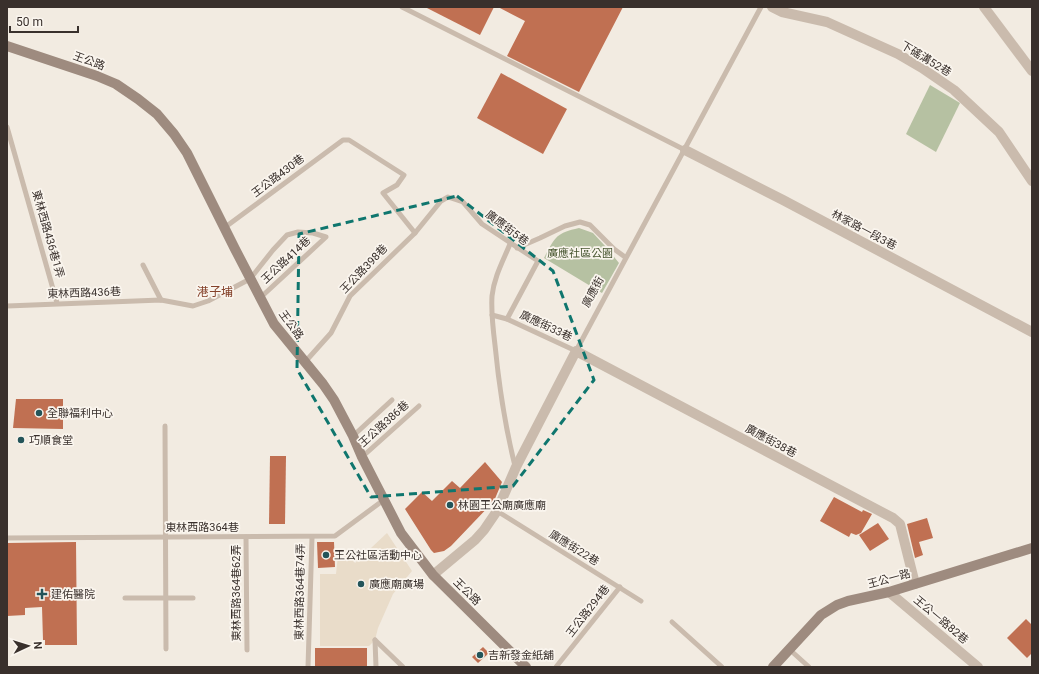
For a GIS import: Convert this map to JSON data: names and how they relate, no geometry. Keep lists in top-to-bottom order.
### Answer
{
  "streets": {
    "street": [
      "下磘溝52巷",
      "王公路",
      "林家路一段3巷",
      "廣應街",
      "廣應街38巷",
      "王公一路",
      "王公一路82巷"
    ],
    "lane": [
      "王公路430巷",
      "廣應街5巷",
      "東林西路436巷1弄",
      "王公路414巷",
      "王公路398巷",
      "東林西路436巷",
      "廣應街33巷",
      "王公路386巷",
      "東林西路364巷",
      "廣應街22巷",
      "東林西路364巷74弄",
      "東林西路364巷62弄",
      "王公路294巷"
    ]
  },
  "crossings": [
    ["王公路", "王公路430巷"],
    ["王公路", "王公路414巷"],
    ["王公路", "王公路398巷"],
    ["王公路", "廣應街"],
    ["王公路", "東林西路436巷"],
    ["王公路", "王公路386巷"],
    ["王公路", "東林西路364巷"],
    ["王公路430巷", "廣應街5巷"],
    ["王公路430巷", "王公路398巷"],
    ["廣應街5巷", "王公路398巷"],
    ["廣應街5巷", "廣應街33巷"],
    ["林家路一段3巷", "廣應街"],
    ["東林西路436巷1弄", "東林西路436巷"],
    ["王公路414巷", "東林西路436巷"],
    ["廣應街", "廣應街33巷"],
    ["廣應街", "廣應街38巷"],
    ["廣應街", "廣應街22巷"],
    ["廣應街33巷", "廣應街38巷"],
    ["廣應街38巷", "王公一路"],
    ["東林西路364巷", "東林西路364巷74弄"],
    ["東林西路364巷", "東林西路364巷62弄"],
    ["廣應街22巷", "王公路294巷"],
    ["王公一路", "王公一路82巷"]
  ],
  "districts": ["港子埔"],
  "parks": ["廣應社區公園"],
  "places": {
    "other": [
      "全聯福利中心",
      "巧順食堂",
      "林園王公廟廣應廟",
      "王公社區活動中心",
      "廣應廟廣場",
      "吉新發金紙舖"
    ],
    "health": ["建佑醫院"]
  },
  "scale_bar": "50 m",
  "north": "right"
}
